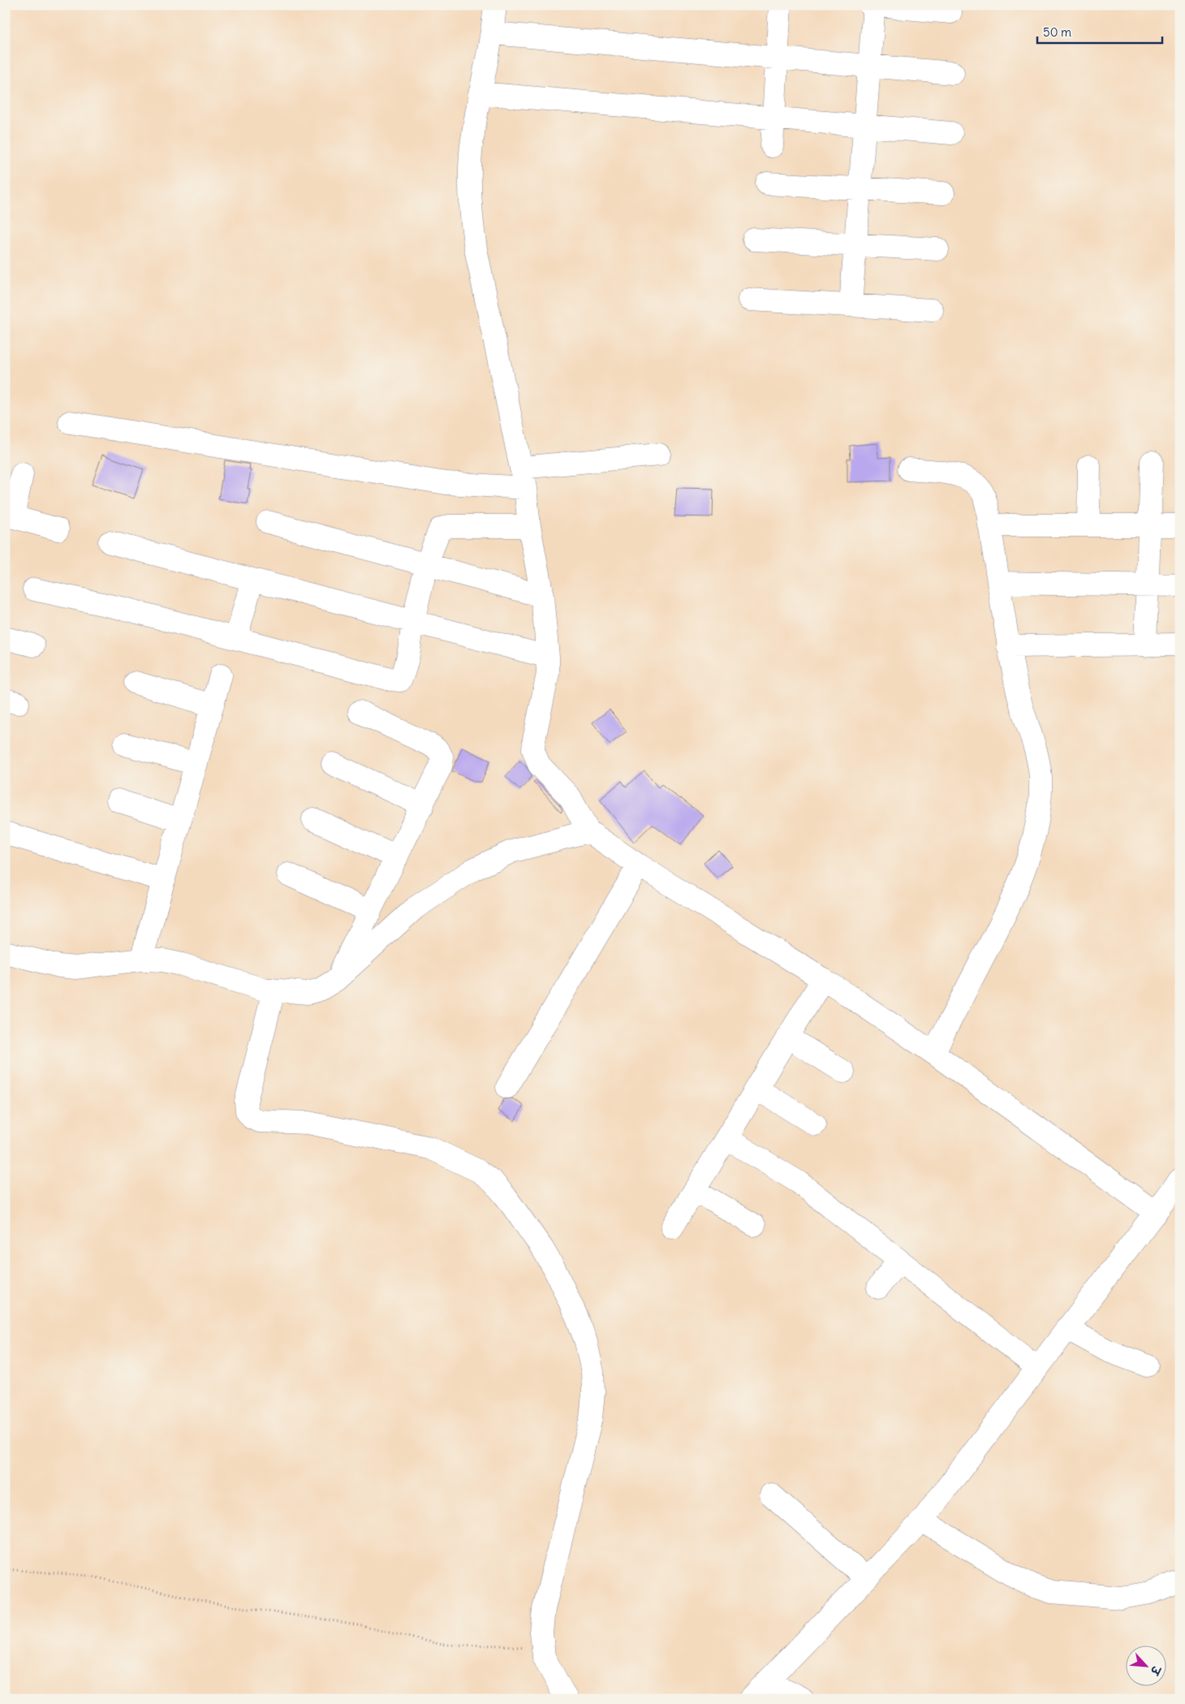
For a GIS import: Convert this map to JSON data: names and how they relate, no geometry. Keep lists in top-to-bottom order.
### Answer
{
  "scale_bar": "50 m",
  "north": "bottom right"
}
